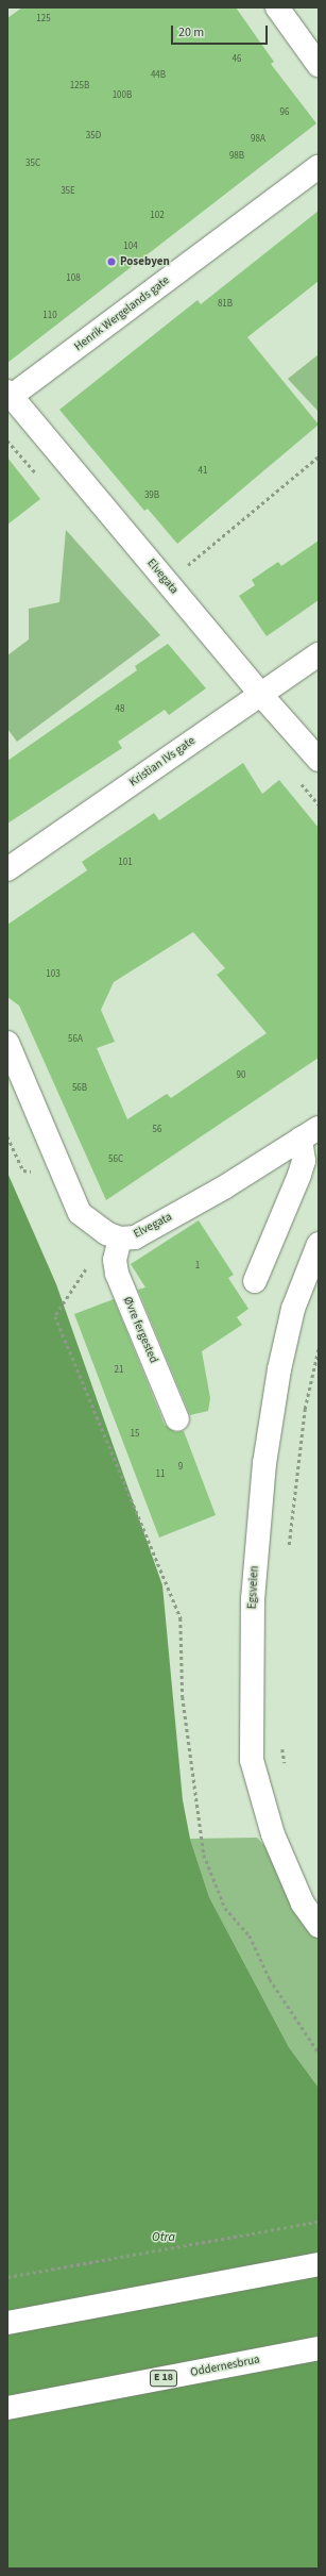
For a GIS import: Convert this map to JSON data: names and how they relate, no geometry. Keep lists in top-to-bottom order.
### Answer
{
  "streets": {
    "main road": [
      "Henrik Wergelands gate",
      "Elvegata",
      "Kristian IVs gate",
      "Øvre fergested",
      "Egsveien",
      "Oddernesbrua",
      "E 18"
    ]
  },
  "crossings": [
    ["Henrik Wergelands gate", "Elvegata"],
    ["Elvegata", "Kristian IVs gate"],
    ["Elvegata", "Øvre fergested"]
  ],
  "water": ["Otra"],
  "places": ["Posebyen"],
  "house_numbers": [
    "125",
    "46",
    "44B",
    "125B",
    "100B",
    "96",
    "35D",
    "98A",
    "98B",
    "35C",
    "35E",
    "102",
    "104",
    "108",
    "81B",
    "110",
    "41",
    "39B",
    "48",
    "101",
    "103",
    "56A",
    "90",
    "56B",
    "56",
    "56C",
    "1",
    "21",
    "15",
    "9",
    "11"
  ],
  "scale_bar": "20 m"
}
